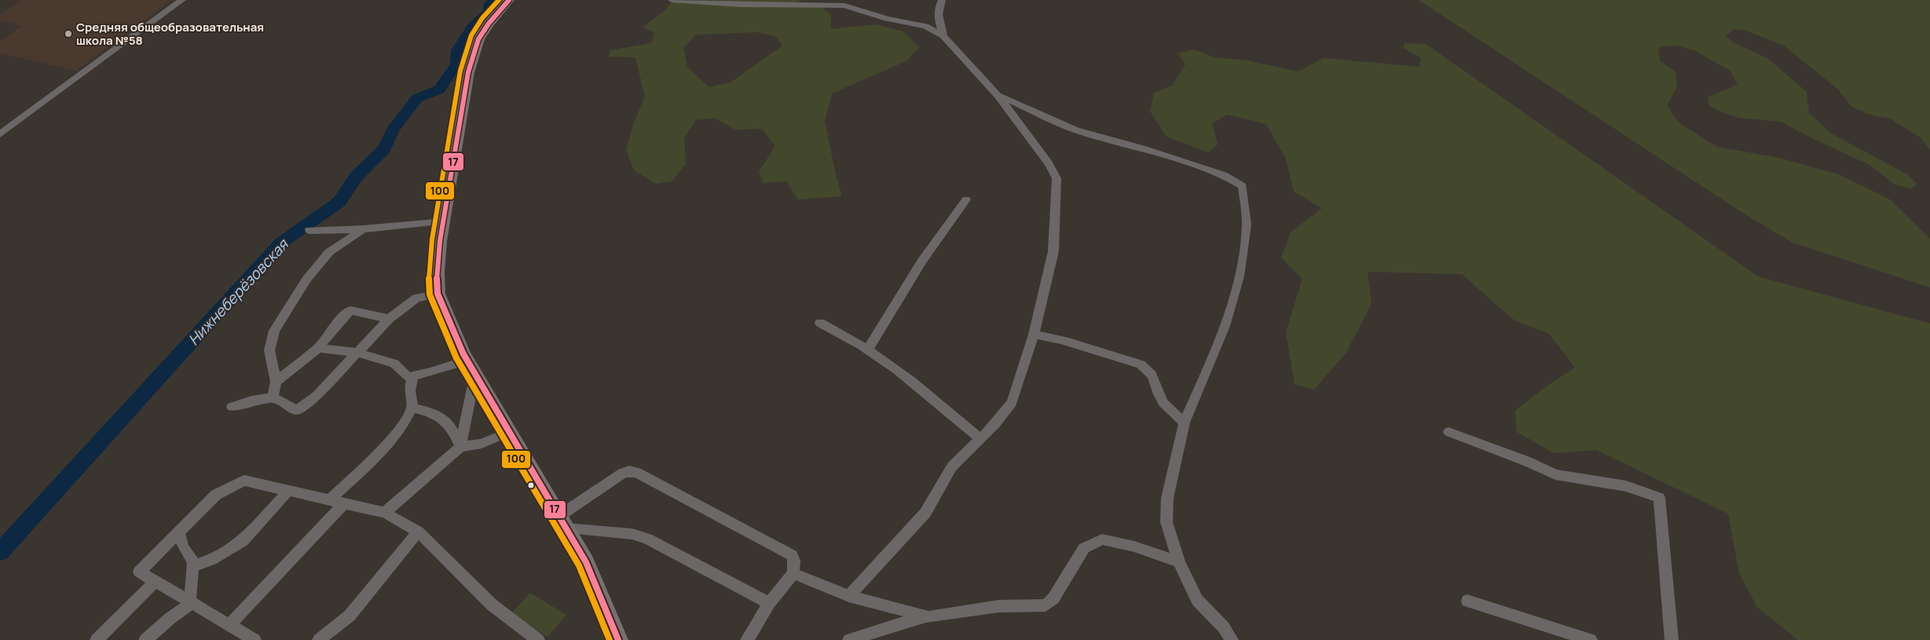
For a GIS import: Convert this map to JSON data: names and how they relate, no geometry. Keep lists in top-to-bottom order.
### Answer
{
  "water": ["Нижнеберёзовская"],
  "places": ["Средняя общеобразовательная школа №58"],
  "lines": ["transit line 17", "transit line 100"]
}
